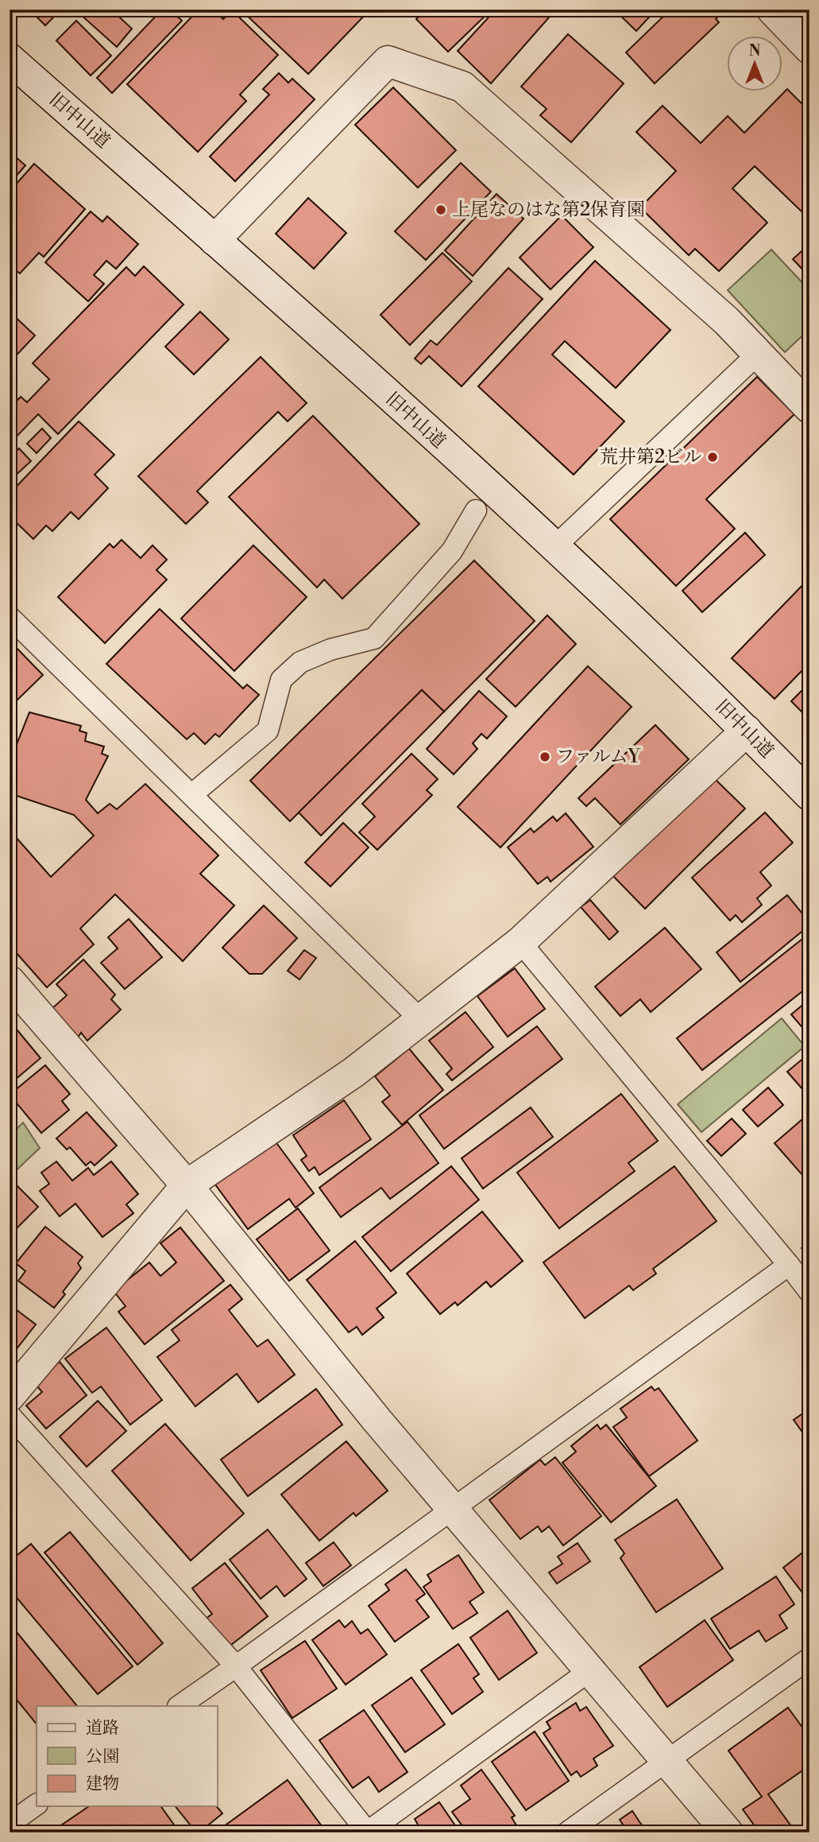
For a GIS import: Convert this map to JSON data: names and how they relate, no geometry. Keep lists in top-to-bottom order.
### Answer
{
  "streets": {
    "street": ["旧中山道"]
  },
  "places": ["上尾なのはな第2保育園", "荒井第2ビル", "ファルムY"],
  "legend": ["道路", "公園", "建物"],
  "north": "top"
}
